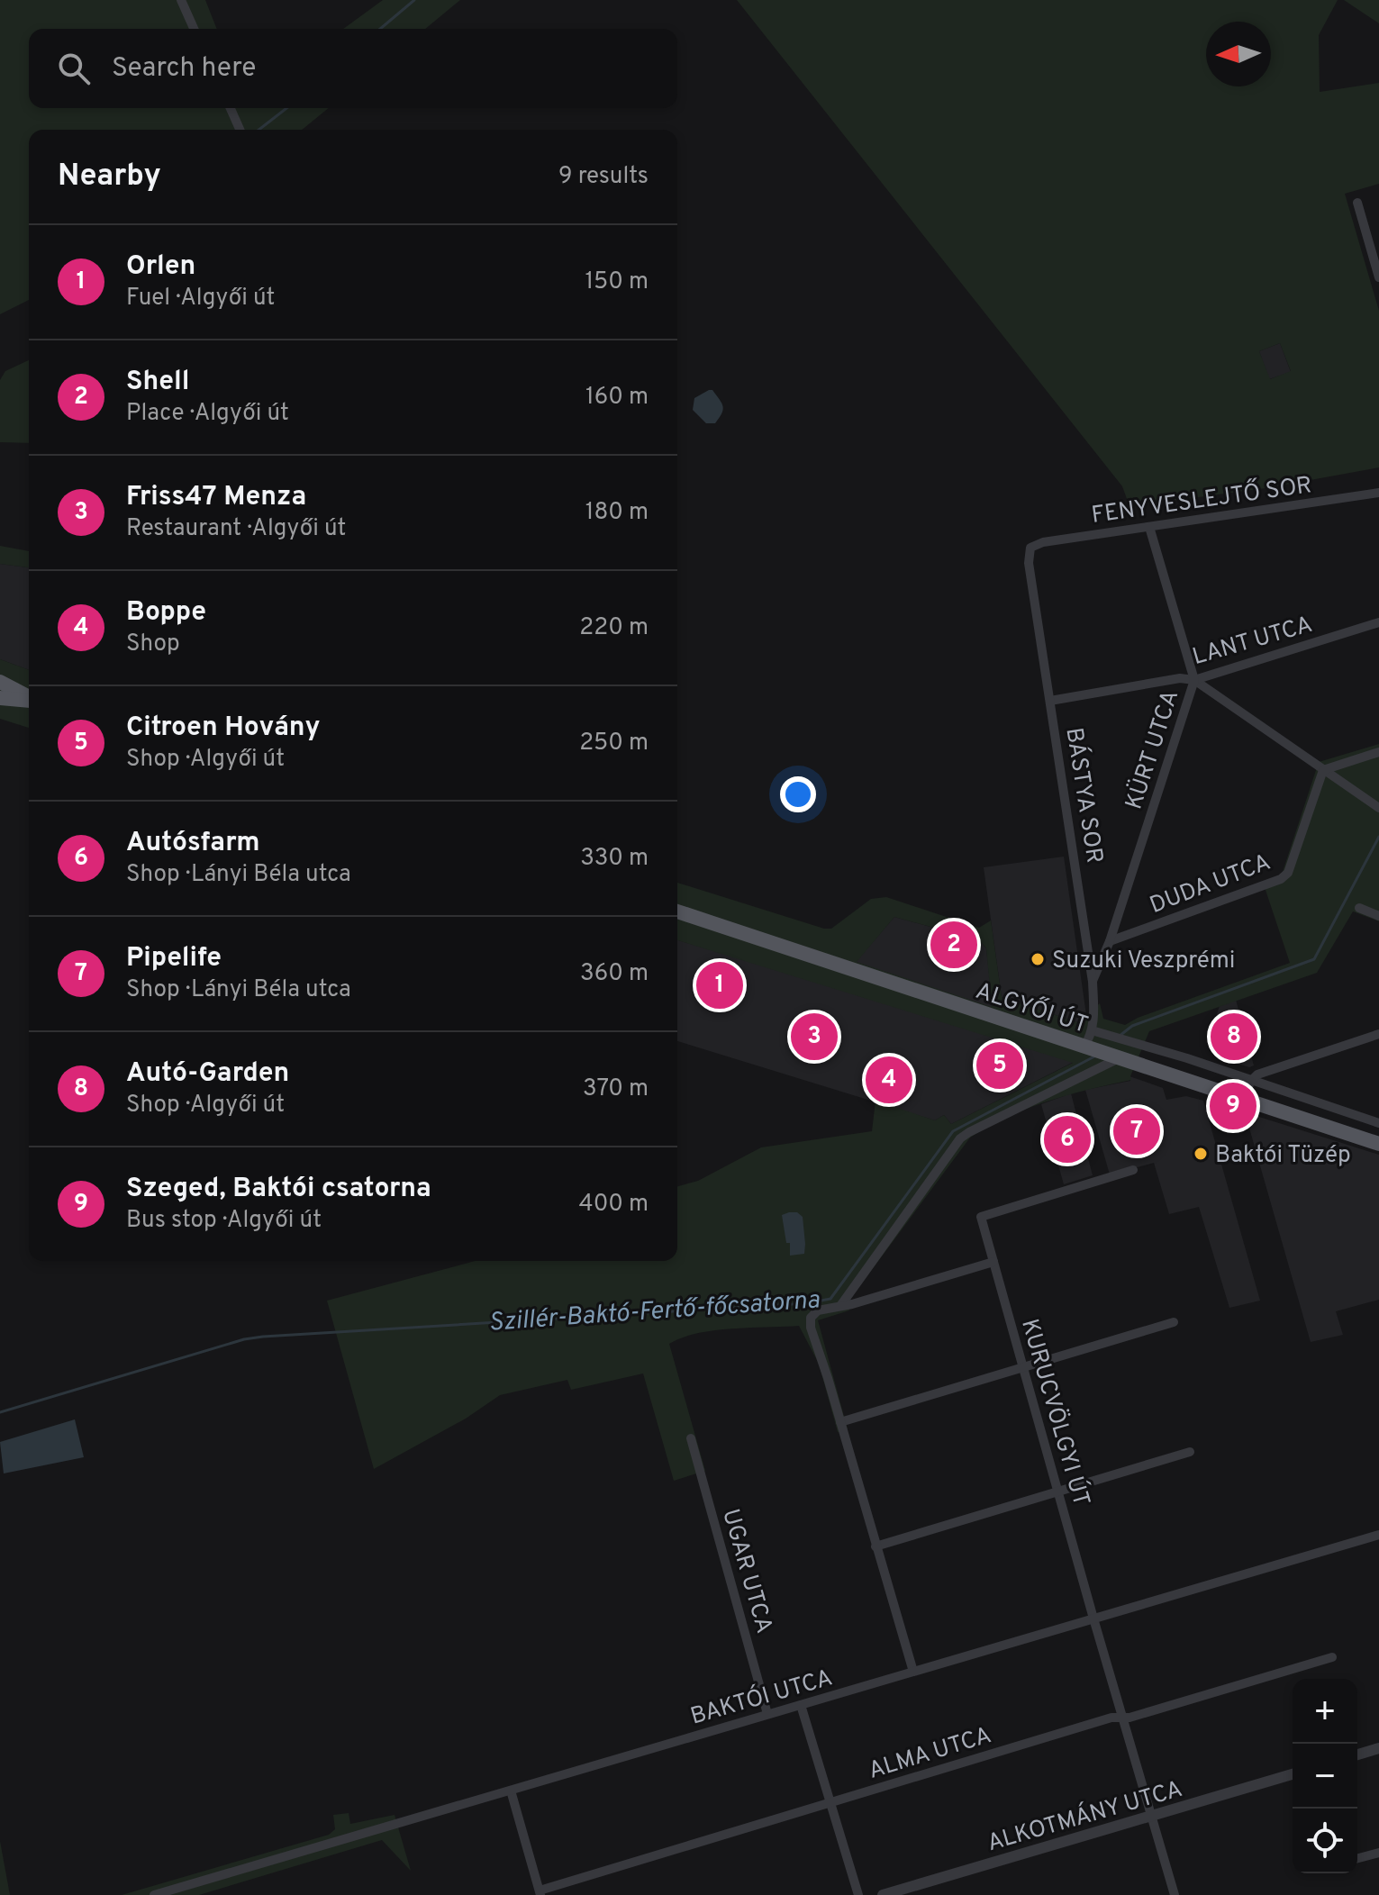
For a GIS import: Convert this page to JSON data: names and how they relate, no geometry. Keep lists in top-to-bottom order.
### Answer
{
  "streets": {
    "main road": ["ALGYŐI ÚT"],
    "street": [
      "FENYVESLEJTŐ SOR",
      "LANT UTCA",
      "KÜRT UTCA",
      "BÁSTYA SOR",
      "DUDA UTCA",
      "KURUCVÖLGYI ÚT",
      "UGAR UTCA",
      "BAKTÓI UTCA",
      "ALMA UTCA",
      "ALKOTMÁNY UTCA"
    ]
  },
  "crossings": [
    ["FENYVESLEJTŐ SOR", "KÜRT UTCA"],
    ["FENYVESLEJTŐ SOR", "BÁSTYA SOR"],
    ["LANT UTCA", "KÜRT UTCA"],
    ["LANT UTCA", "BÁSTYA SOR"],
    ["KÜRT UTCA", "BÁSTYA SOR"],
    ["KÜRT UTCA", "DUDA UTCA"],
    ["BÁSTYA SOR", "DUDA UTCA"],
    ["BÁSTYA SOR", "ALGYŐI ÚT"],
    ["KURUCVÖLGYI ÚT", "BAKTÓI UTCA"],
    ["KURUCVÖLGYI ÚT", "ALMA UTCA"],
    ["KURUCVÖLGYI ÚT", "ALKOTMÁNY UTCA"],
    ["UGAR UTCA", "BAKTÓI UTCA"]
  ],
  "water": ["Szillér-Baktó-Fertő-főcsatorna"],
  "places": ["Suzuki Veszprémi", "Baktói Tüzép"],
  "north": "left",
  "page": {
    "search": "Search here",
    "heading": ["Nearby", "9 results"],
    "list": [
      {
        "mark": "1",
        "name": "Orlen",
        "note": "Fuel · Algyői út",
        "value": "150 m"
      },
      {
        "mark": "2",
        "name": "Shell",
        "note": "Place · Algyői út",
        "value": "160 m"
      },
      {
        "mark": "3",
        "name": "Friss47 Menza",
        "note": "Restaurant · Algyői út",
        "value": "180 m"
      },
      {
        "mark": "4",
        "name": "Boppe",
        "note": "Shop",
        "value": "220 m"
      },
      {
        "mark": "5",
        "name": "Citroen Hovány",
        "note": "Shop · Algyői út",
        "value": "250 m"
      },
      {
        "mark": "6",
        "name": "Autósfarm",
        "note": "Shop · Lányi Béla utca",
        "value": "330 m"
      },
      {
        "mark": "7",
        "name": "Pipelife",
        "note": "Shop · Lányi Béla utca",
        "value": "360 m"
      },
      {
        "mark": "8",
        "name": "Autó-Garden",
        "note": "Shop · Algyői út",
        "value": "370 m"
      },
      {
        "mark": "9",
        "name": "Szeged, Baktói csatorna",
        "note": "Bus stop · Algyői út",
        "value": "400 m"
      }
    ],
    "pins": [
      "2",
      "1",
      "3",
      "8",
      "5",
      "4",
      "9",
      "7",
      "6"
    ],
    "map_buttons": ["+", "−"]
  }
}
